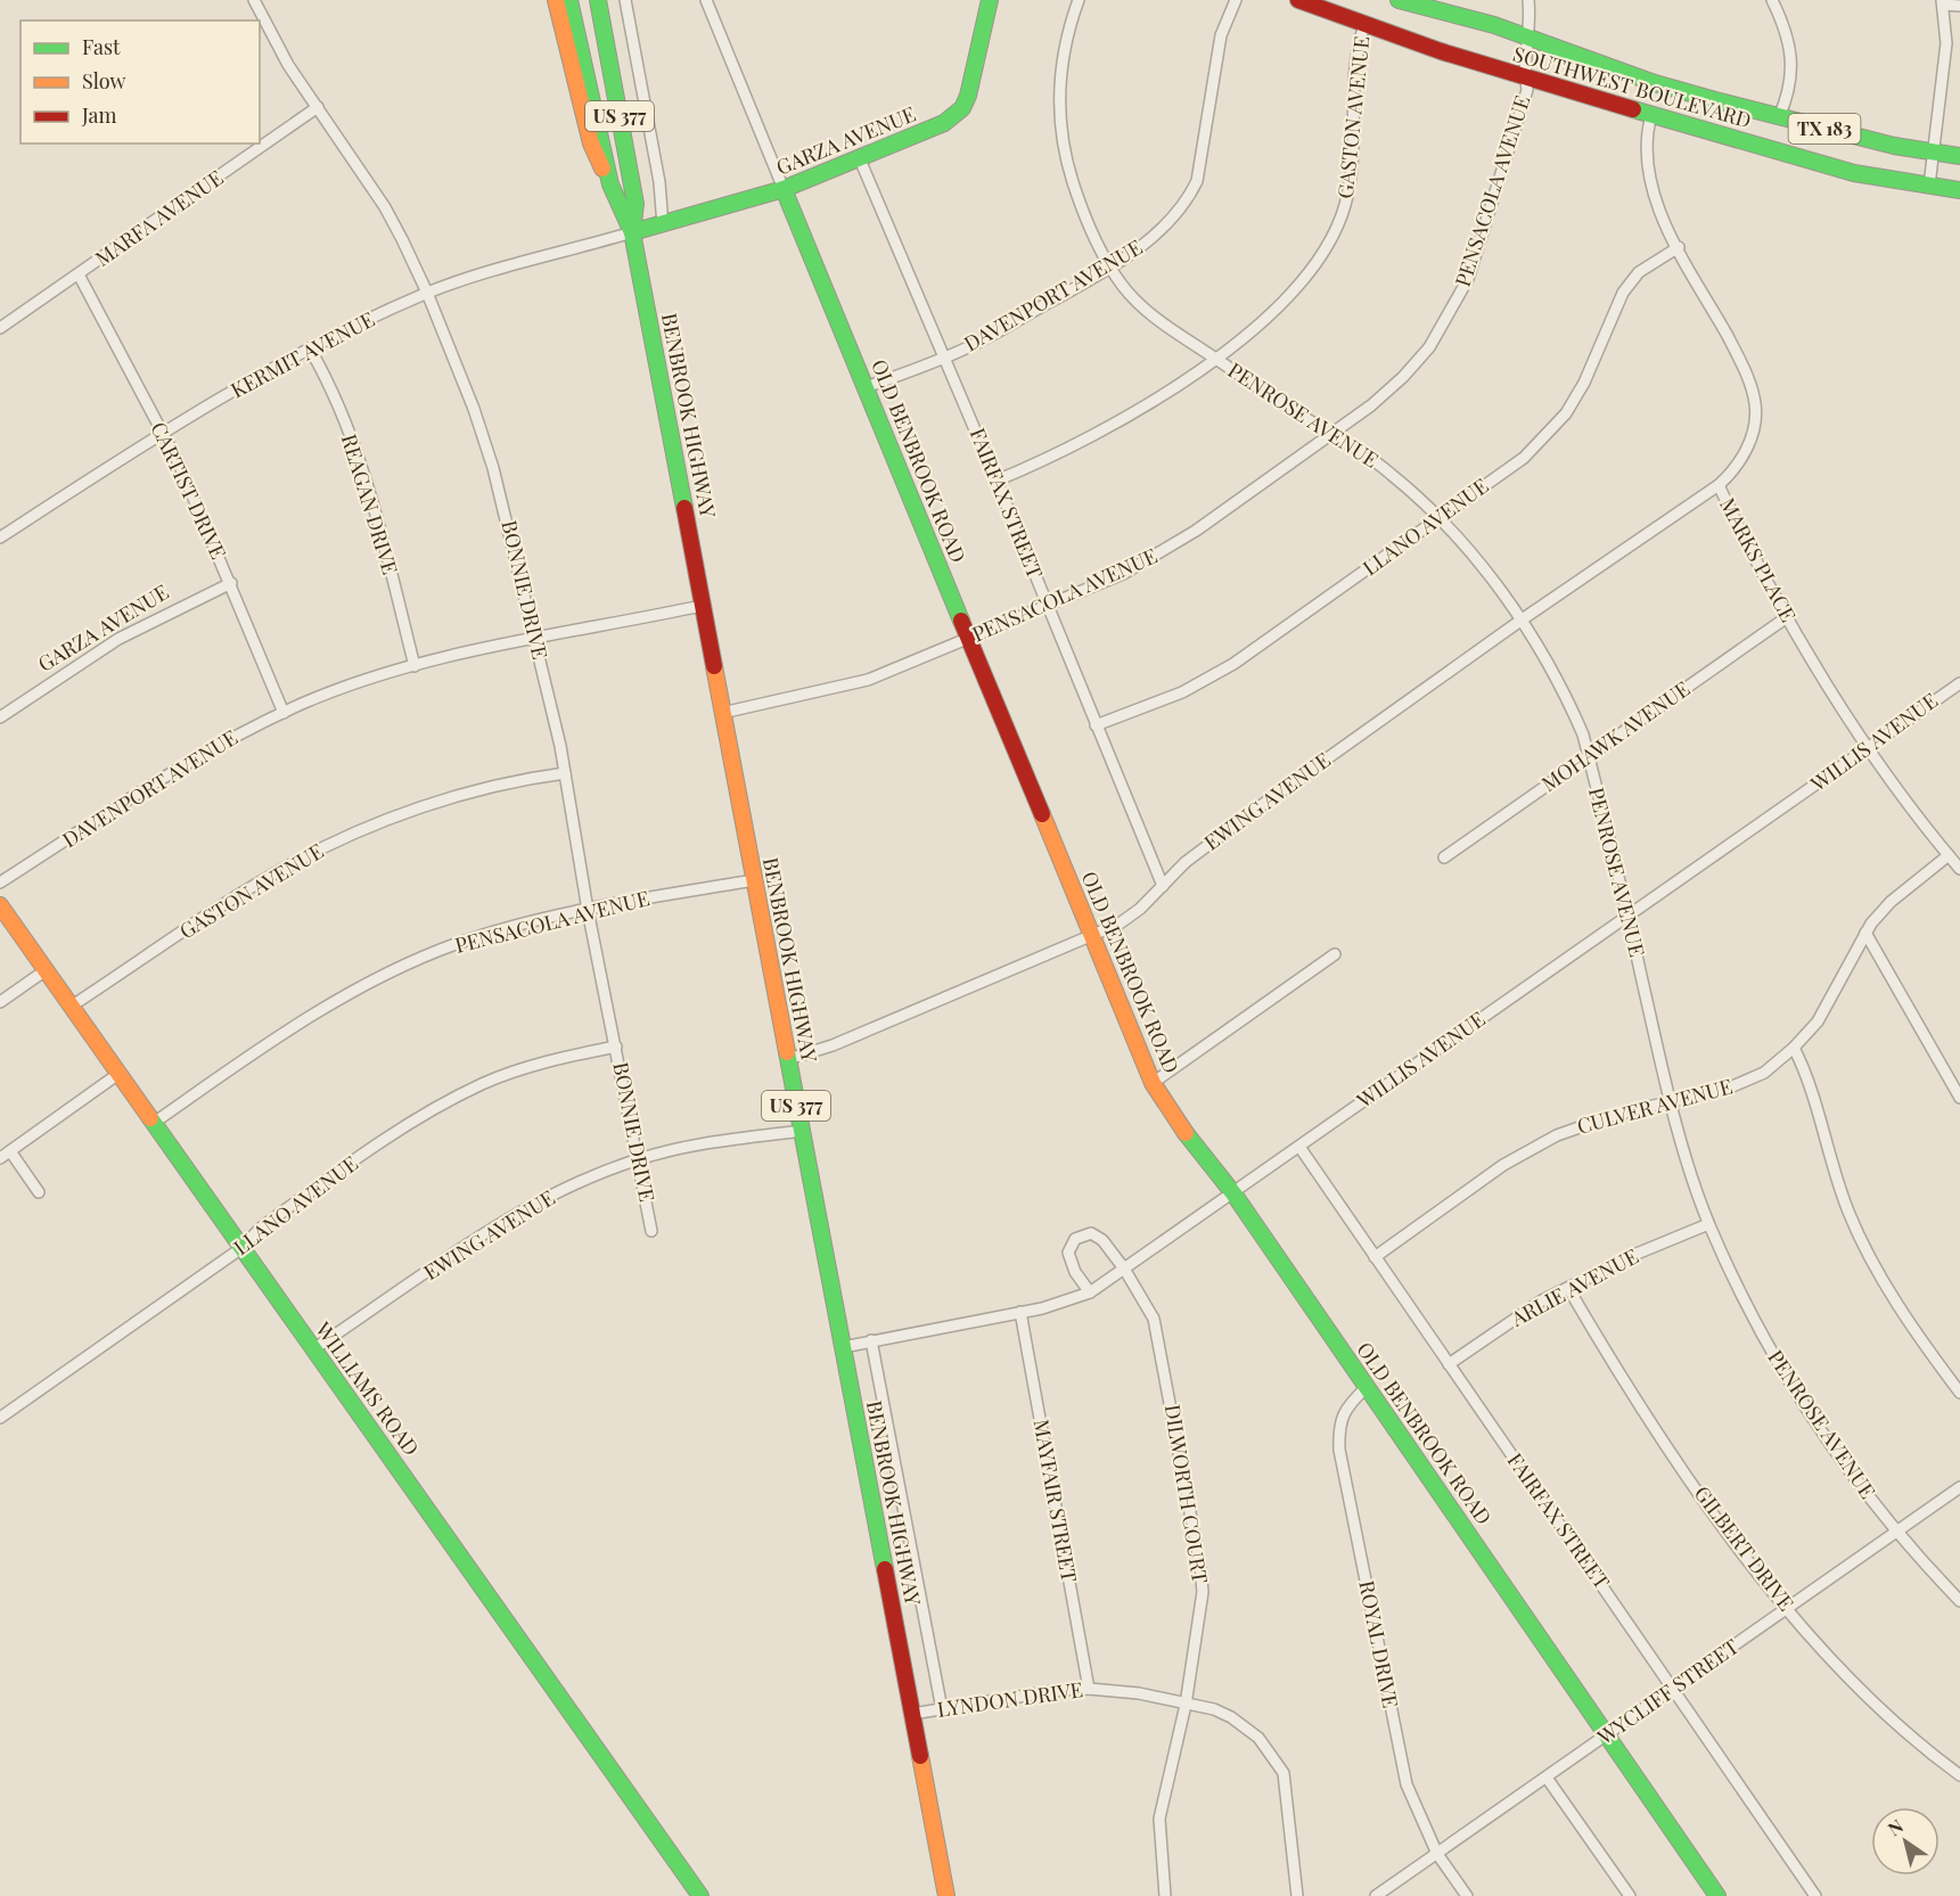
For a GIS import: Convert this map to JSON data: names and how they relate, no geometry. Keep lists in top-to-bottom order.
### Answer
{
  "streets": {
    "street": [
      "SOUTHWEST BOULEVARD",
      "US 377",
      "GASTON AVENUE",
      "TX 183",
      "GARZA AVENUE",
      "PENSACOLA AVENUE",
      "MARFA AVENUE",
      "DAVENPORT AVENUE",
      "KERMIT AVENUE",
      "BENBROOK HIGHWAY",
      "PENROSE AVENUE",
      "OLD BENBROOK ROAD",
      "CARTIST DRIVE",
      "FAIRFAX STREET",
      "REAGAN DRIVE",
      "LLANO AVENUE",
      "MARKS PLACE",
      "BONNIE DRIVE",
      "MOHAWK AVENUE",
      "WILLIS AVENUE",
      "EWING AVENUE",
      "CULVER AVENUE",
      "ARLIE AVENUE",
      "WILLIAMS ROAD",
      "DILWORTH COURT",
      "MAYFAIR STREET",
      "GILBERT DRIVE",
      "ROYAL DRIVE",
      "WYCLIFF STREET",
      "LYNDON DRIVE"
    ]
  },
  "crossings": [
    ["SOUTHWEST BOULEVARD", "GASTON AVENUE"],
    ["SOUTHWEST BOULEVARD", "PENSACOLA AVENUE"],
    ["SOUTHWEST BOULEVARD", "MARKS PLACE"],
    ["GASTON AVENUE", "PENROSE AVENUE"],
    ["GASTON AVENUE", "FAIRFAX STREET"],
    ["GASTON AVENUE", "BONNIE DRIVE"],
    ["GASTON AVENUE", "WILLIAMS ROAD"],
    ["GARZA AVENUE", "KERMIT AVENUE"],
    ["GARZA AVENUE", "BENBROOK HIGHWAY"],
    ["GARZA AVENUE", "OLD BENBROOK ROAD"],
    ["GARZA AVENUE", "CARTIST DRIVE"],
    ["GARZA AVENUE", "FAIRFAX STREET"],
    ["PENSACOLA AVENUE", "BENBROOK HIGHWAY"],
    ["PENSACOLA AVENUE", "PENROSE AVENUE"],
    ["PENSACOLA AVENUE", "OLD BENBROOK ROAD"],
    ["PENSACOLA AVENUE", "FAIRFAX STREET"],
    ["PENSACOLA AVENUE", "BONNIE DRIVE"],
    ["PENSACOLA AVENUE", "WILLIAMS ROAD"],
    ["MARFA AVENUE", "CARTIST DRIVE"],
    ["MARFA AVENUE", "BONNIE DRIVE"],
    ["DAVENPORT AVENUE", "BENBROOK HIGHWAY"],
    ["DAVENPORT AVENUE", "PENROSE AVENUE"],
    ["DAVENPORT AVENUE", "OLD BENBROOK ROAD"],
    ["DAVENPORT AVENUE", "CARTIST DRIVE"],
    ["DAVENPORT AVENUE", "FAIRFAX STREET"],
    ["DAVENPORT AVENUE", "REAGAN DRIVE"],
    ["DAVENPORT AVENUE", "BONNIE DRIVE"],
    ["KERMIT AVENUE", "BENBROOK HIGHWAY"],
    ["KERMIT AVENUE", "CARTIST DRIVE"],
    ["KERMIT AVENUE", "REAGAN DRIVE"],
    ["KERMIT AVENUE", "BONNIE DRIVE"],
    ["BENBROOK HIGHWAY", "WILLIS AVENUE"],
    ["BENBROOK HIGHWAY", "EWING AVENUE"],
    ["BENBROOK HIGHWAY", "LYNDON DRIVE"],
    ["PENROSE AVENUE", "LLANO AVENUE"],
    ["PENROSE AVENUE", "MOHAWK AVENUE"],
    ["PENROSE AVENUE", "WILLIS AVENUE"],
    ["PENROSE AVENUE", "EWING AVENUE"],
    ["PENROSE AVENUE", "CULVER AVENUE"],
    ["PENROSE AVENUE", "ARLIE AVENUE"],
    ["PENROSE AVENUE", "WYCLIFF STREET"],
    ["OLD BENBROOK ROAD", "WILLIS AVENUE"],
    ["OLD BENBROOK ROAD", "EWING AVENUE"],
    ["OLD BENBROOK ROAD", "ROYAL DRIVE"],
    ["OLD BENBROOK ROAD", "WYCLIFF STREET"],
    ["FAIRFAX STREET", "LLANO AVENUE"],
    ["FAIRFAX STREET", "WILLIS AVENUE"],
    ["FAIRFAX STREET", "EWING AVENUE"],
    ["FAIRFAX STREET", "CULVER AVENUE"],
    ["FAIRFAX STREET", "ARLIE AVENUE"],
    ["FAIRFAX STREET", "WYCLIFF STREET"],
    ["LLANO AVENUE", "MARKS PLACE"],
    ["LLANO AVENUE", "BONNIE DRIVE"],
    ["LLANO AVENUE", "WILLIAMS ROAD"],
    ["MARKS PLACE", "MOHAWK AVENUE"],
    ["MARKS PLACE", "WILLIS AVENUE"],
    ["MARKS PLACE", "EWING AVENUE"],
    ["MARKS PLACE", "CULVER AVENUE"],
    ["BONNIE DRIVE", "EWING AVENUE"],
    ["WILLIS AVENUE", "DILWORTH COURT"],
    ["WILLIS AVENUE", "MAYFAIR STREET"],
    ["EWING AVENUE", "WILLIAMS ROAD"],
    ["ARLIE AVENUE", "GILBERT DRIVE"],
    ["DILWORTH COURT", "LYNDON DRIVE"],
    ["MAYFAIR STREET", "LYNDON DRIVE"],
    ["GILBERT DRIVE", "WYCLIFF STREET"],
    ["ROYAL DRIVE", "WYCLIFF STREET"]
  ],
  "legend": ["Fast", "Slow", "Jam"],
  "north": "top left"
}
